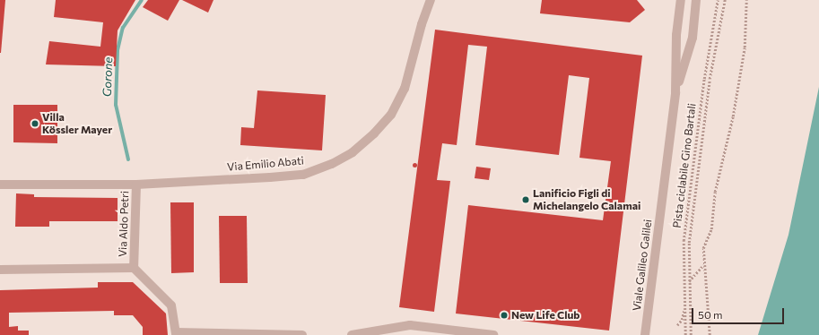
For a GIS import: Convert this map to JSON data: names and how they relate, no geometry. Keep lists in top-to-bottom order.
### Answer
{
  "streets": {
    "street": ["Via Emilio Abati", "Via Aldo Petri", "Viale Galileo Galilei"],
    "path": ["Pista ciclabile Gino Bartali"]
  },
  "crossings": [
    ["Via Emilio Abati", "Via Aldo Petri"]
  ],
  "water": ["Gorone"],
  "places": ["Villa Kössler Mayer", "Lanificio Figli di Michelangelo Calamai", "New Life Club"],
  "scale_bar": "50 m"
}
